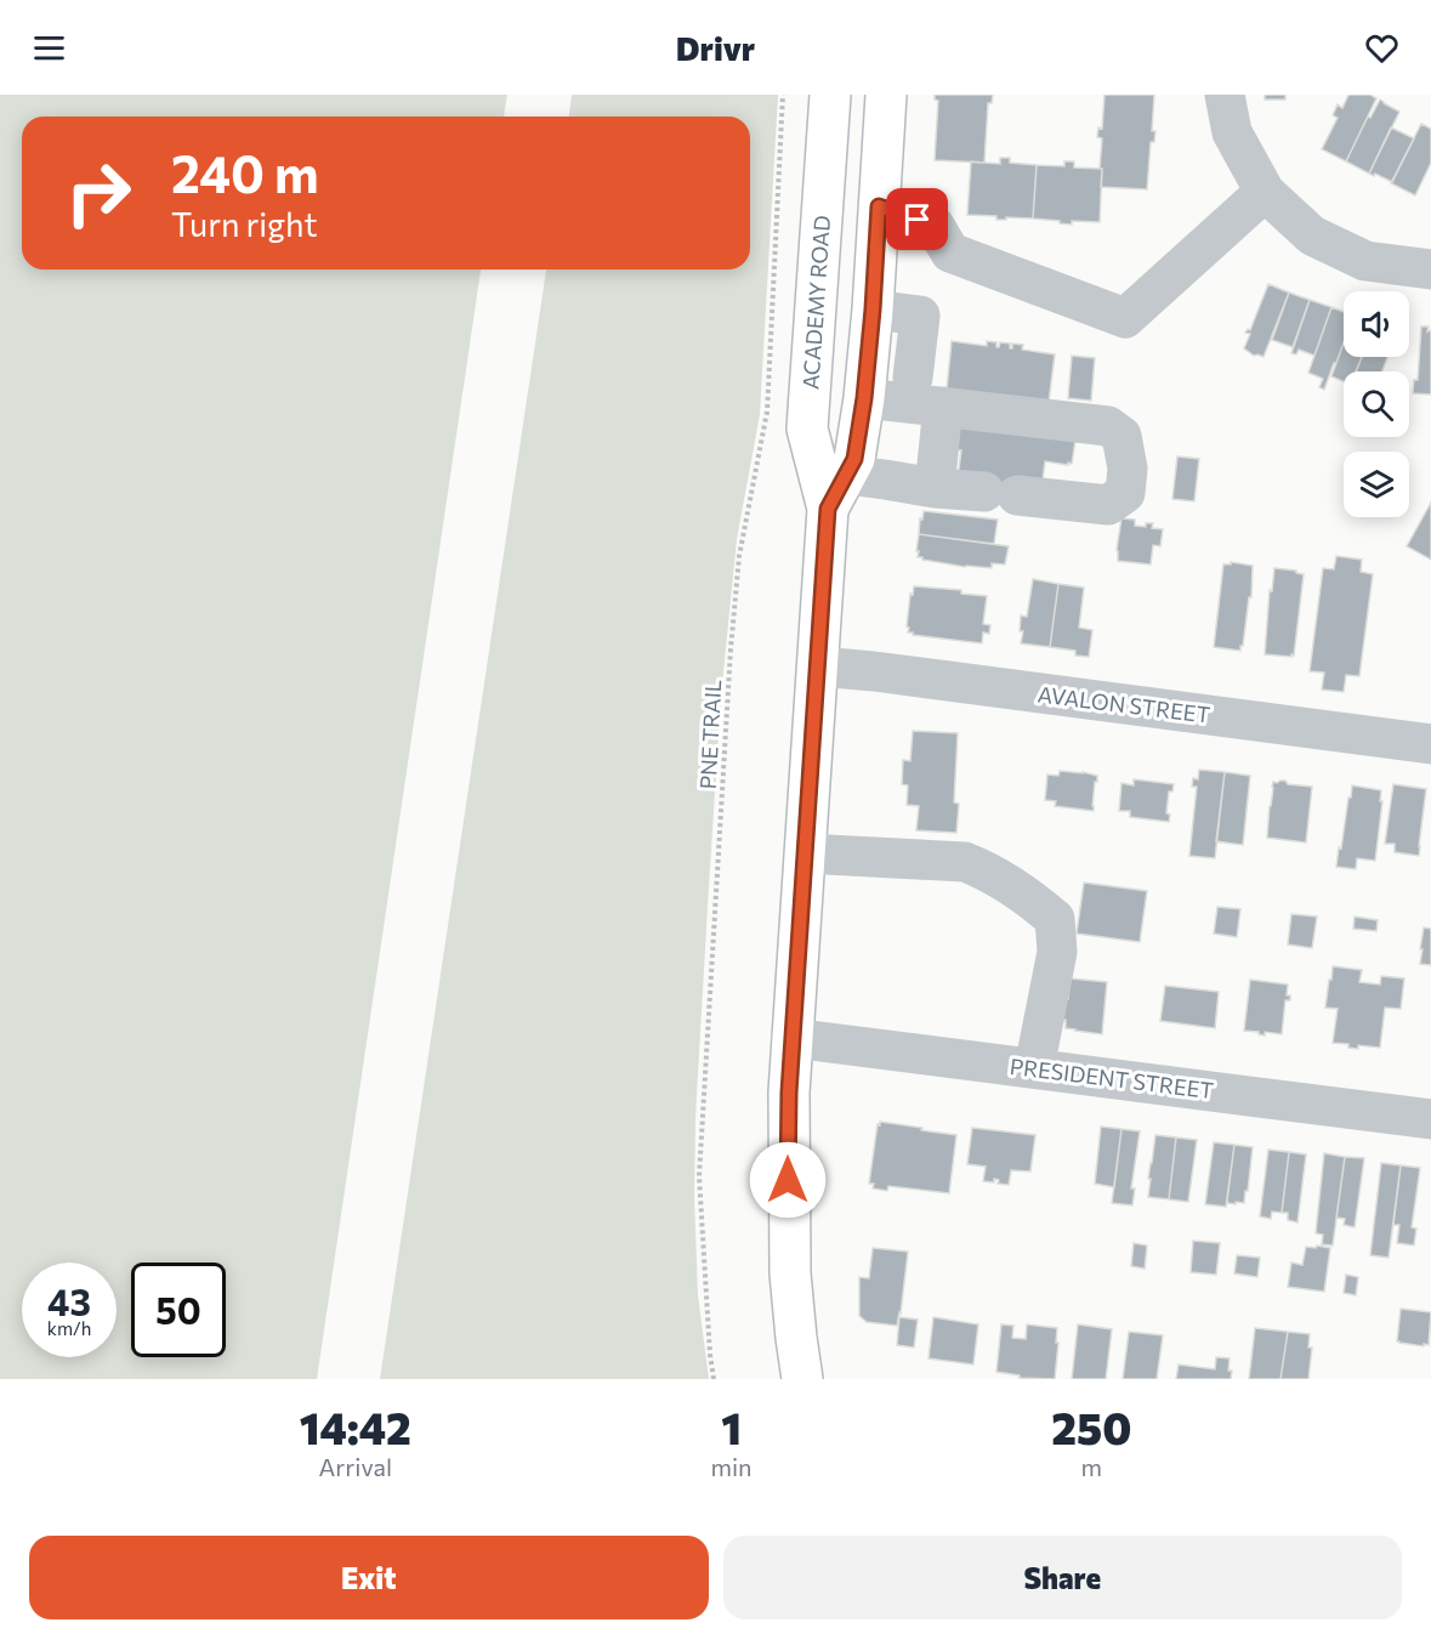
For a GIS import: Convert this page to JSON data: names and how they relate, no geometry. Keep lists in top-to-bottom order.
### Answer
{
  "streets": {
    "main road": ["ACADEMY ROAD"],
    "street": ["AVALON STREET", "PRESIDENT STREET"],
    "path": ["PNE TRAIL"]
  },
  "crossings": [
    ["ACADEMY ROAD", "AVALON STREET"],
    ["ACADEMY ROAD", "PRESIDENT STREET"]
  ],
  "page": {
    "header": "Drivr",
    "turn": ["240 m", "Turn right"],
    "speed": "43 km/h",
    "limit": "50",
    "eta": [
      "14:42",
      "Arrival",
      "1",
      "min",
      "250",
      "m"
    ],
    "buttons": ["Exit", "Share"]
  }
}
